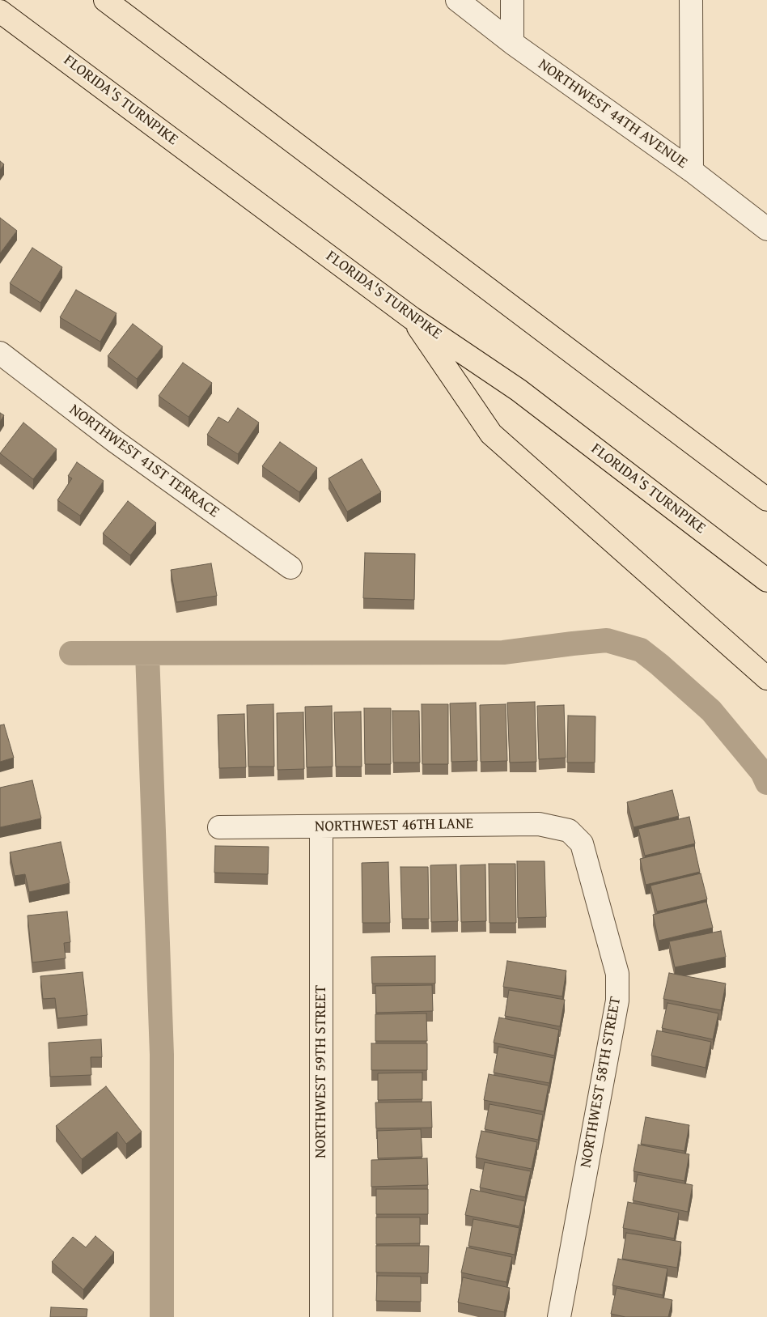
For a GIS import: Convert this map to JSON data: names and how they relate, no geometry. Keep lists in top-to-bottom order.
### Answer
{
  "streets": {
    "highway": ["FLORIDA'S TURNPIKE"],
    "street": [
      "NORTHWEST 44TH AVENUE",
      "NORTHWEST 41ST TERRACE",
      "NORTHWEST 46TH LANE",
      "NORTHWEST 59TH STREET",
      "NORTHWEST 58TH STREET"
    ]
  },
  "crossings": [
    ["NORTHWEST 46TH LANE", "NORTHWEST 59TH STREET"],
    ["NORTHWEST 46TH LANE", "NORTHWEST 58TH STREET"]
  ]
}
